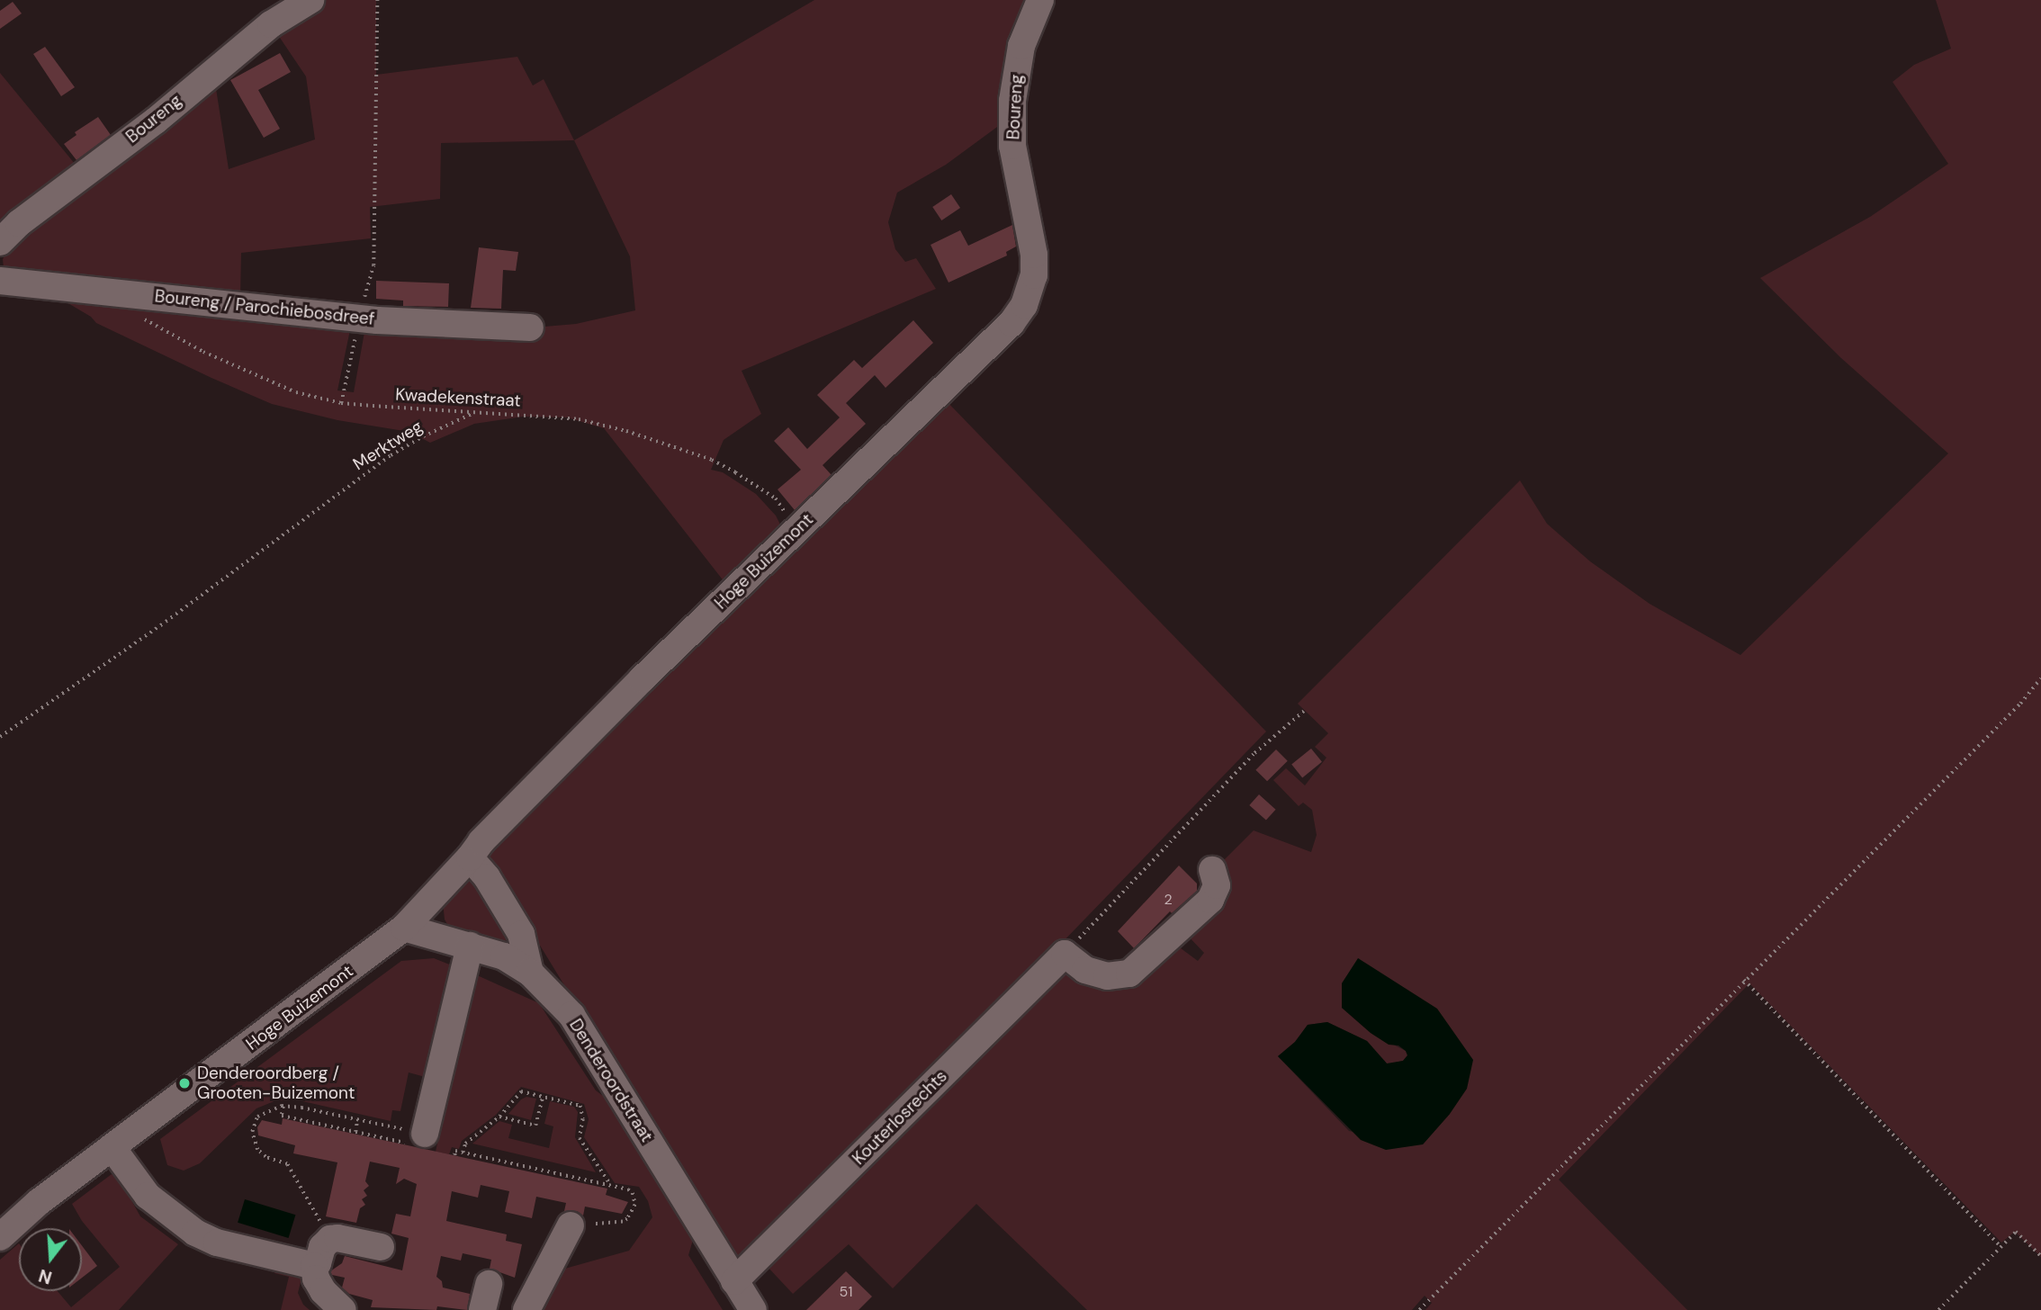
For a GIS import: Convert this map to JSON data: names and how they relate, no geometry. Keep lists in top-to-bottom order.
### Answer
{
  "streets": {
    "street": [
      "Boureng",
      "Boureng / Parochiebosdreef",
      "Hoge Buizemont",
      "Denderoordstraat",
      "Kouterlosrechts"
    ],
    "path": ["Kwadekenstraat", "Merktweg"]
  },
  "crossings": [
    ["Boureng", "Hoge Buizemont"],
    ["Kwadekenstraat", "Merktweg"],
    ["Kwadekenstraat", "Hoge Buizemont"],
    ["Hoge Buizemont", "Denderoordstraat"],
    ["Denderoordstraat", "Kouterlosrechts"]
  ],
  "places": ["Denderoordberg / Grooten-Buizemont"],
  "house_numbers": ["2", "51"],
  "north": "bottom"
}
